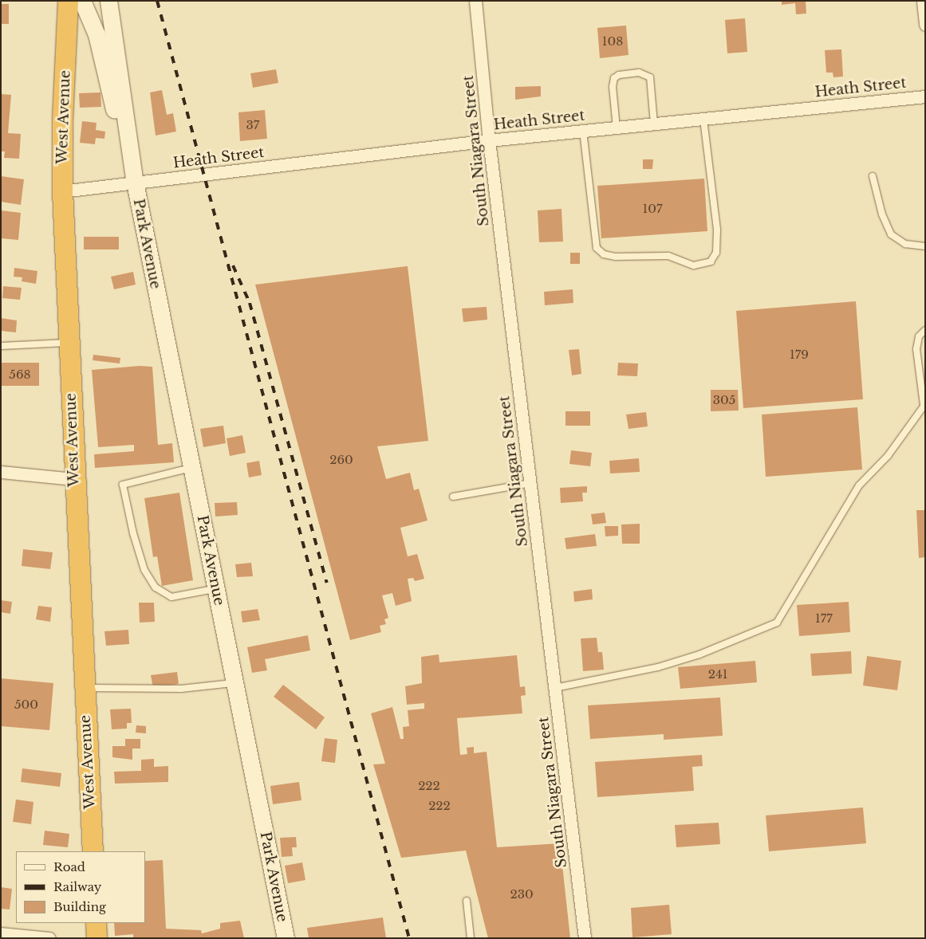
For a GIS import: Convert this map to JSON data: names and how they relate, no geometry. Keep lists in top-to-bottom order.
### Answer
{
  "streets": {
    "highway": ["West Avenue"],
    "main road": ["Park Avenue"],
    "street": ["Heath Street", "South Niagara Street"]
  },
  "crossings": [
    ["Heath Street", "West Avenue"],
    ["Heath Street", "South Niagara Street"],
    ["Heath Street", "Park Avenue"]
  ],
  "house_numbers": [
    "108",
    "37",
    "107",
    "179",
    "568",
    "305",
    "260",
    "177",
    "241",
    "500",
    "222",
    "222",
    "230"
  ],
  "legend": ["Road", "Railway", "Building"]
}
